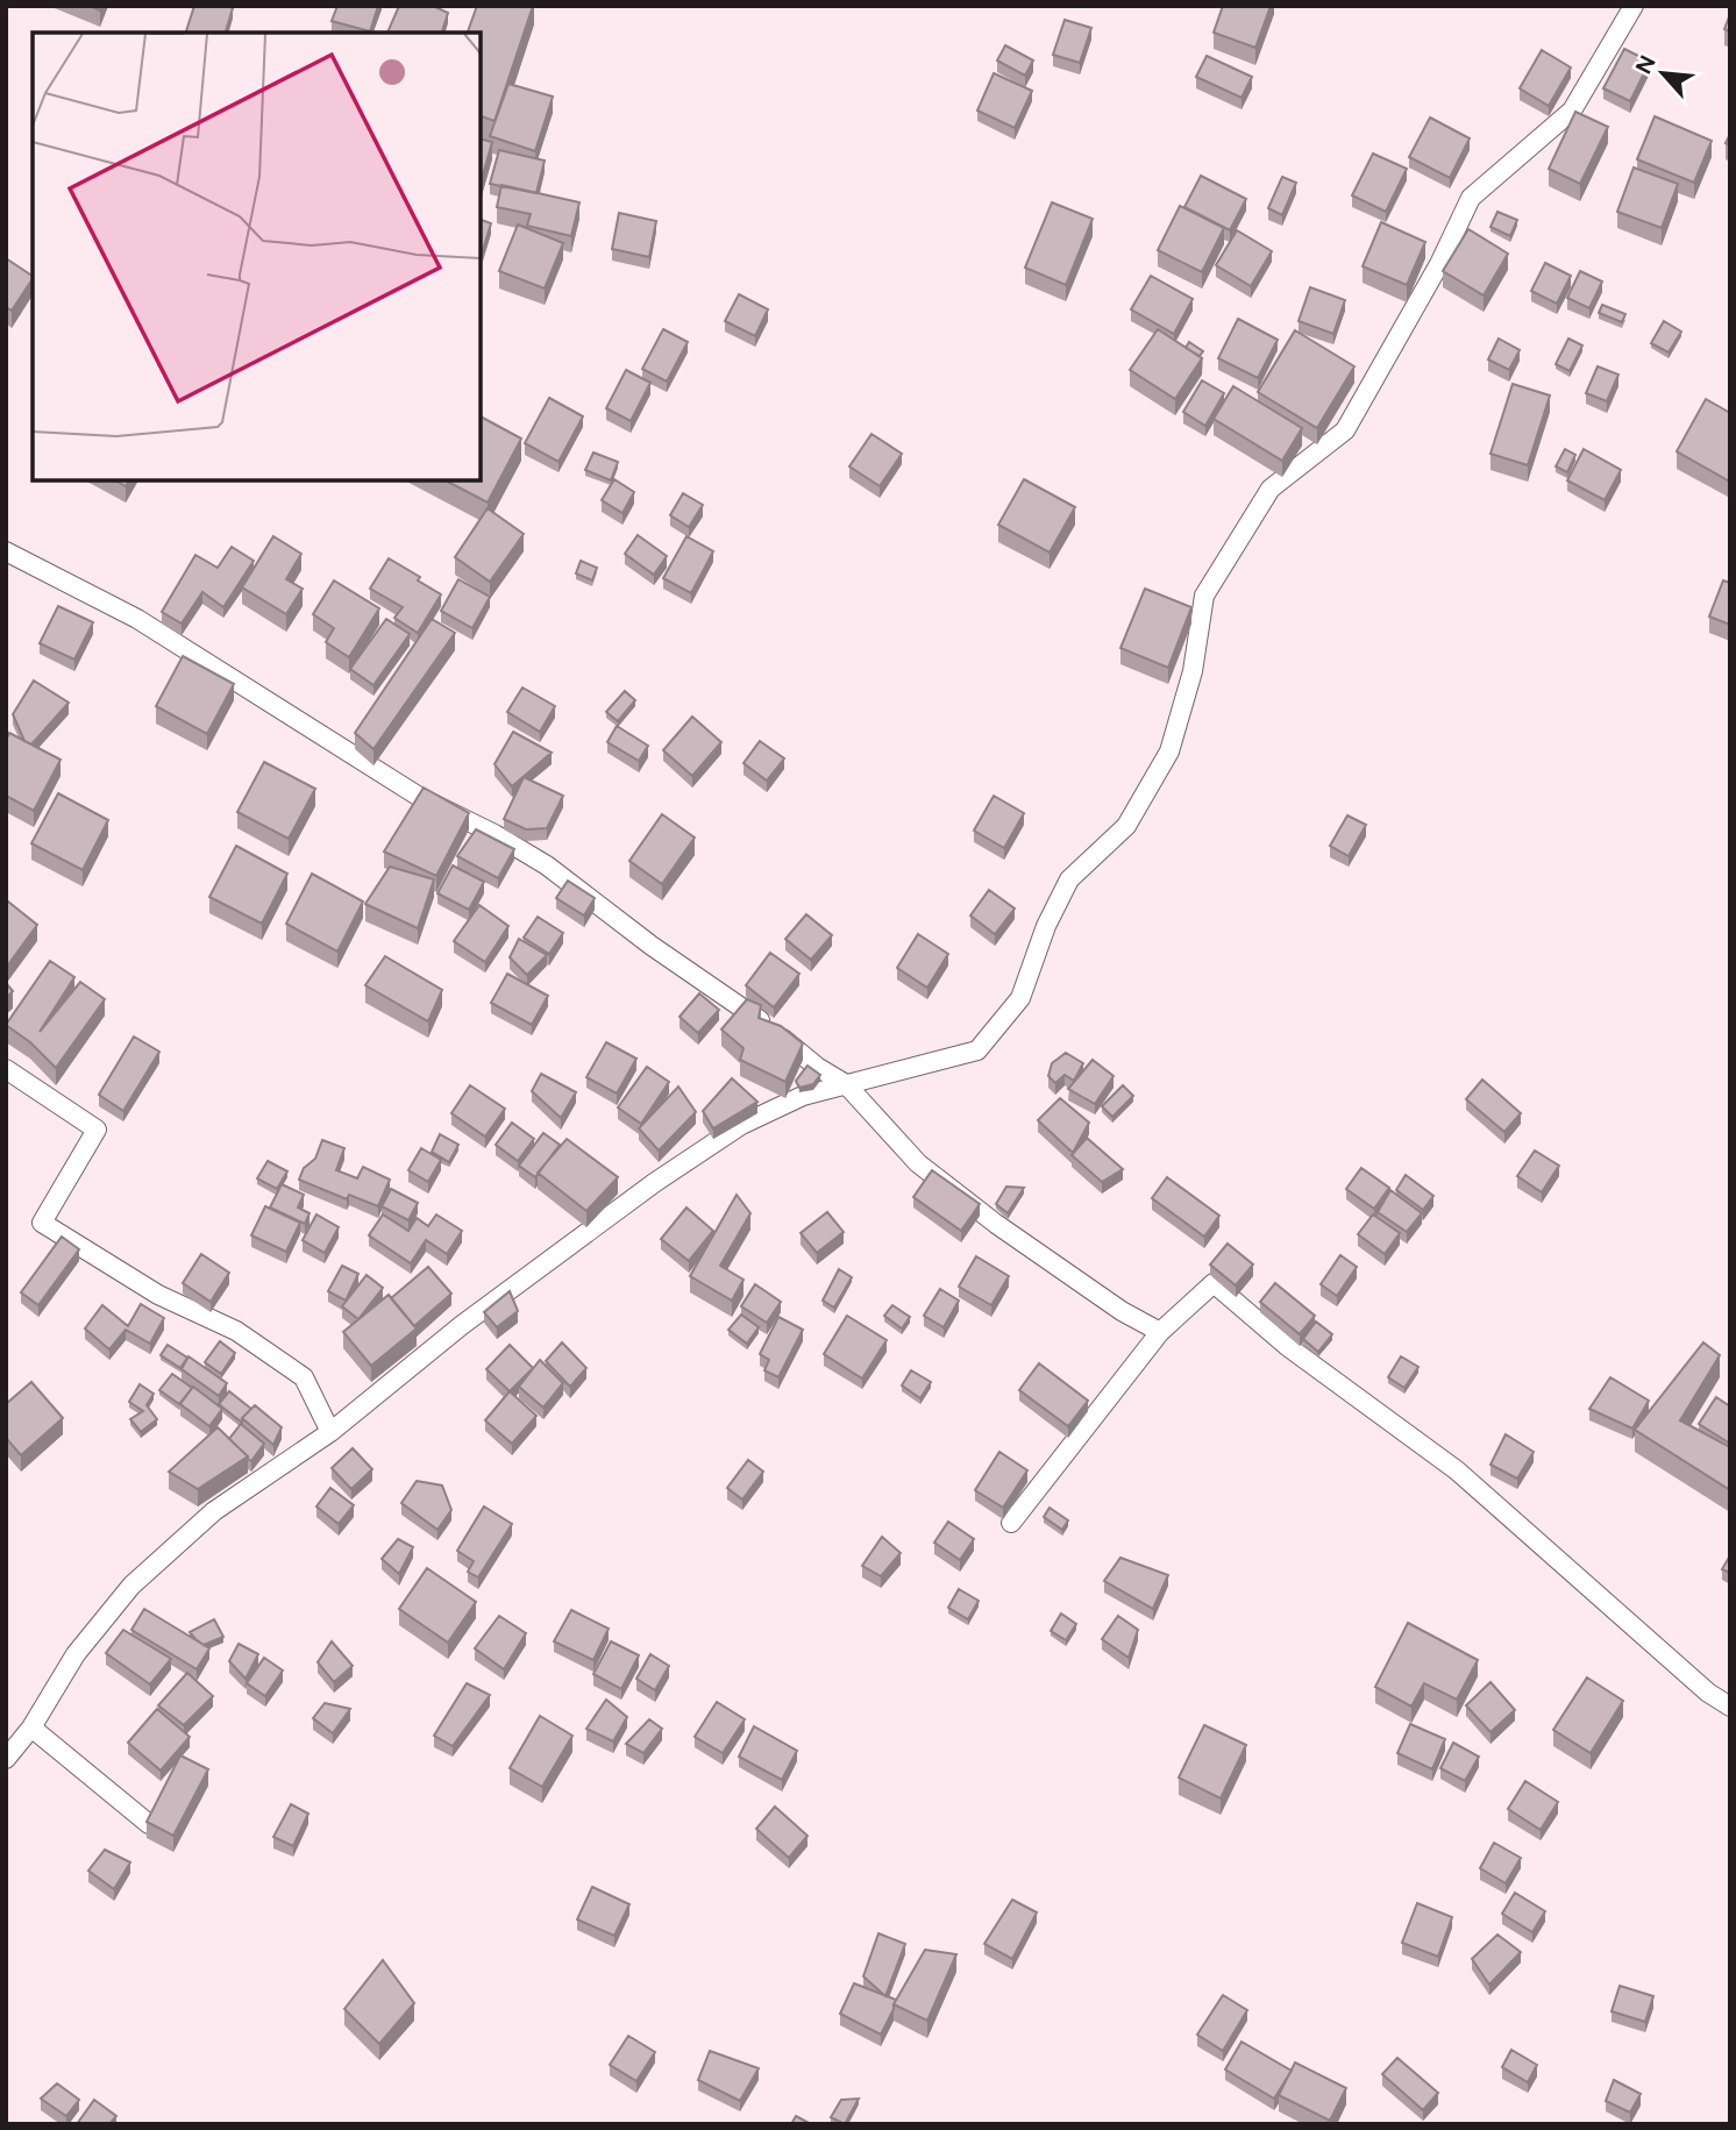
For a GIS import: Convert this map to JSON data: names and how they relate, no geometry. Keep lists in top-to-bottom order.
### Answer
{
  "north": "top left"
}
